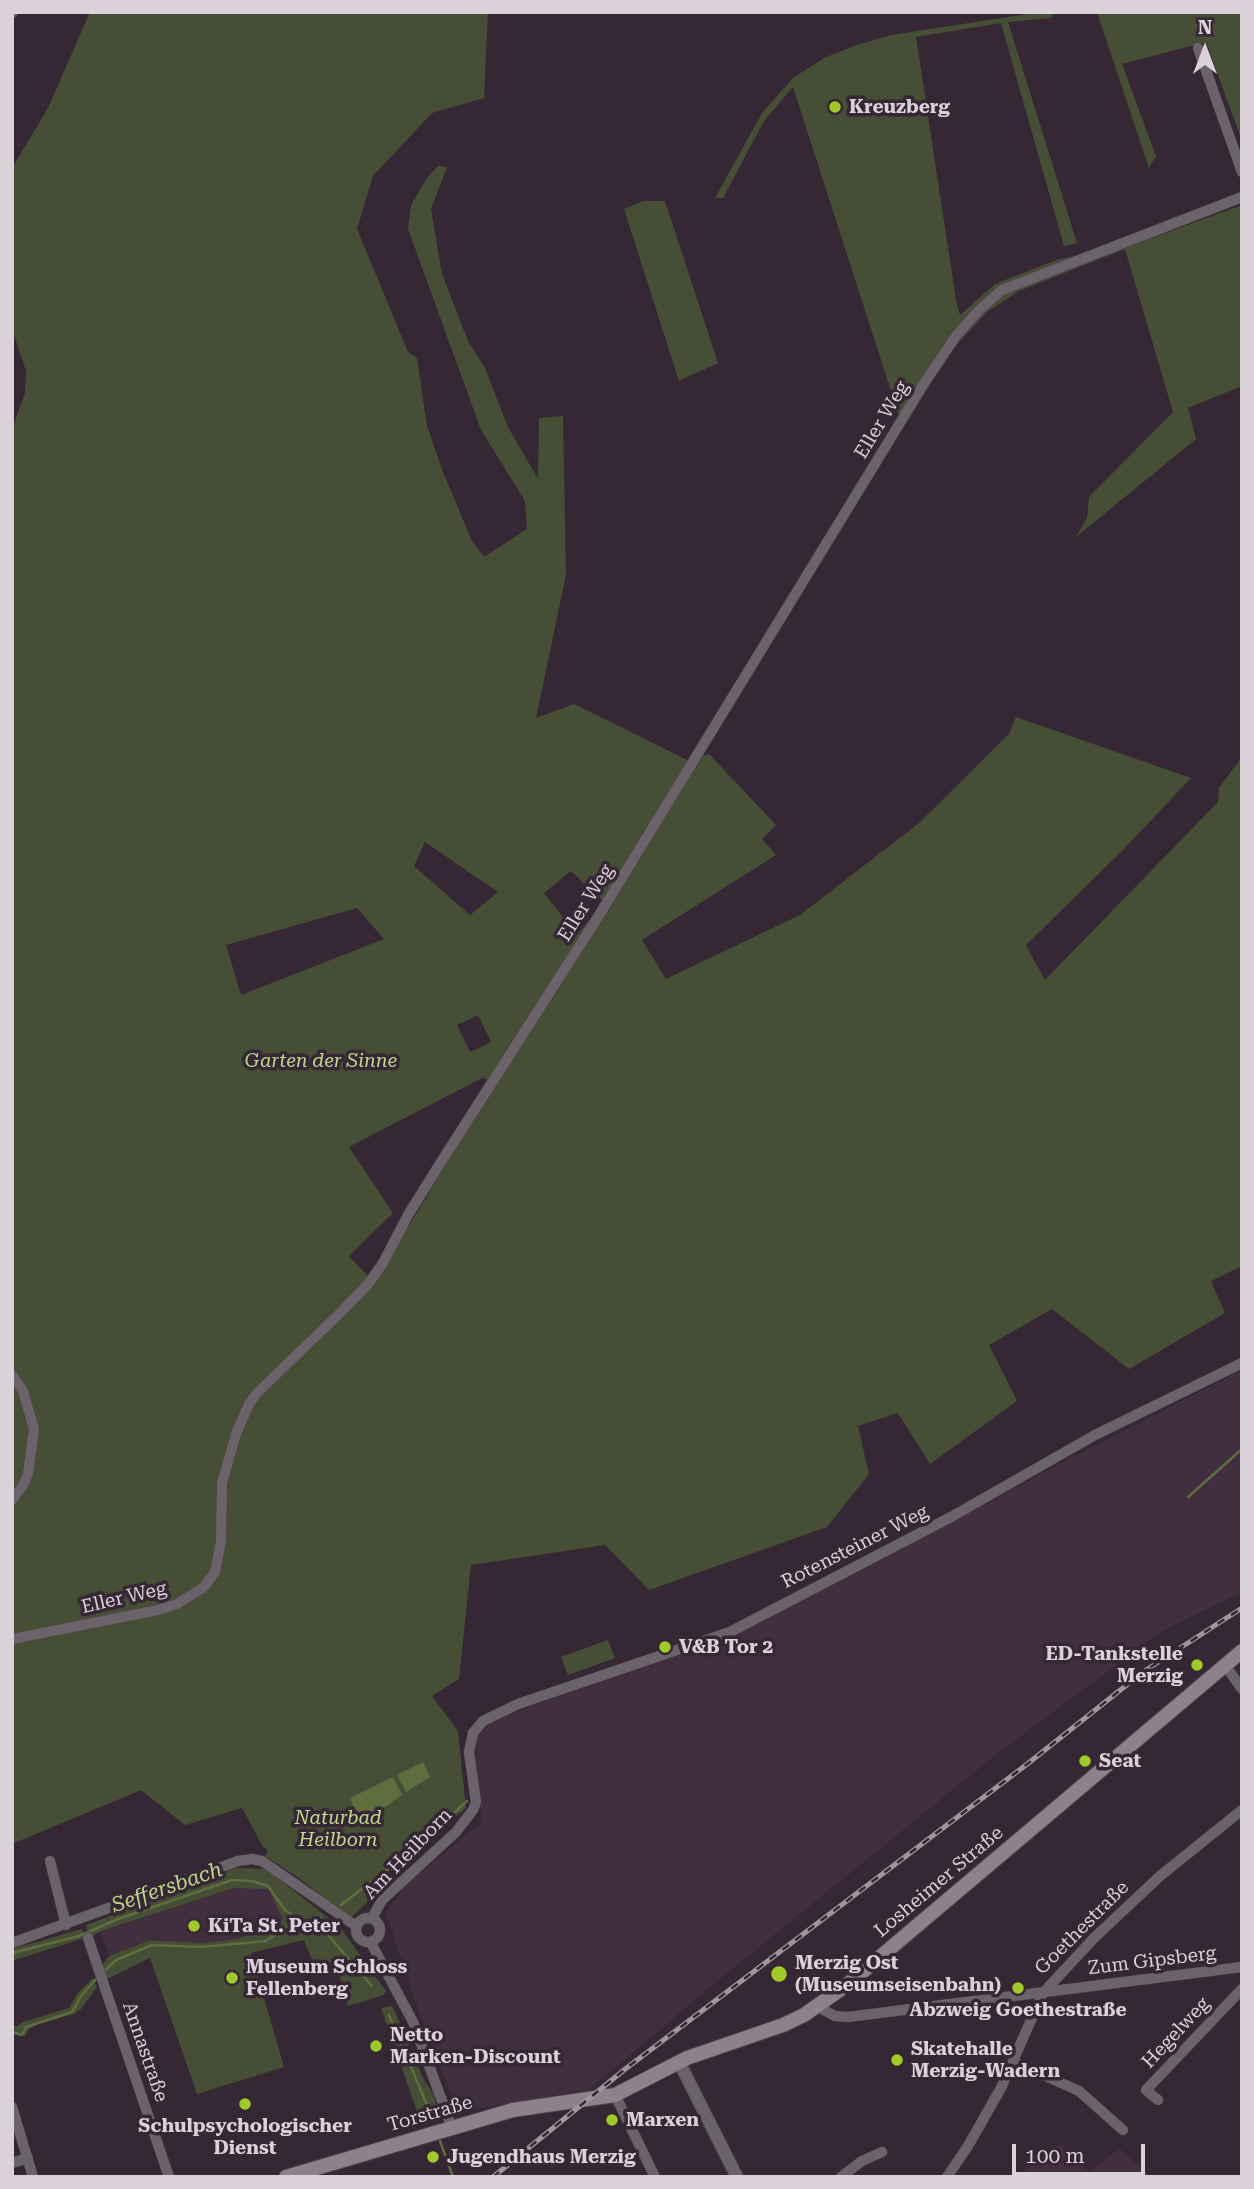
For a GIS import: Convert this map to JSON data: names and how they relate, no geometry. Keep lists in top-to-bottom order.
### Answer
{
  "streets": {
    "main road": ["Losheimer Straße", "Torstraße"],
    "street": [
      "Eller Weg",
      "Rotensteiner Weg",
      "Am Heilborn",
      "Goethestraße",
      "Zum Gipsberg",
      "Hegelweg",
      "Annastraße"
    ]
  },
  "crossings": [
    ["Rotensteiner Weg", "Am Heilborn"],
    ["Losheimer Straße", "Zum Gipsberg"],
    ["Losheimer Straße", "Torstraße"],
    ["Goethestraße", "Zum Gipsberg"]
  ],
  "water": ["Seffersbach"],
  "parks": ["Garten der Sinne", "Naturbad Heilborn"],
  "places": [
    "Kreuzberg",
    "V&B Tor 2",
    "ED-Tankstelle Merzig",
    "Seat",
    "KiTa St. Peter",
    "Merzig Ost (Museumseisenbahn)",
    "Museum Schloss Fellenberg",
    "Abzweig Goethestraße",
    "Netto Marken-Discount",
    "Skatehalle Merzig-Wadern",
    "Schulpsychologischer Dienst",
    "Marxen",
    "Jugendhaus Merzig"
  ],
  "scale_bar": "100 m",
  "north": "top"
}
